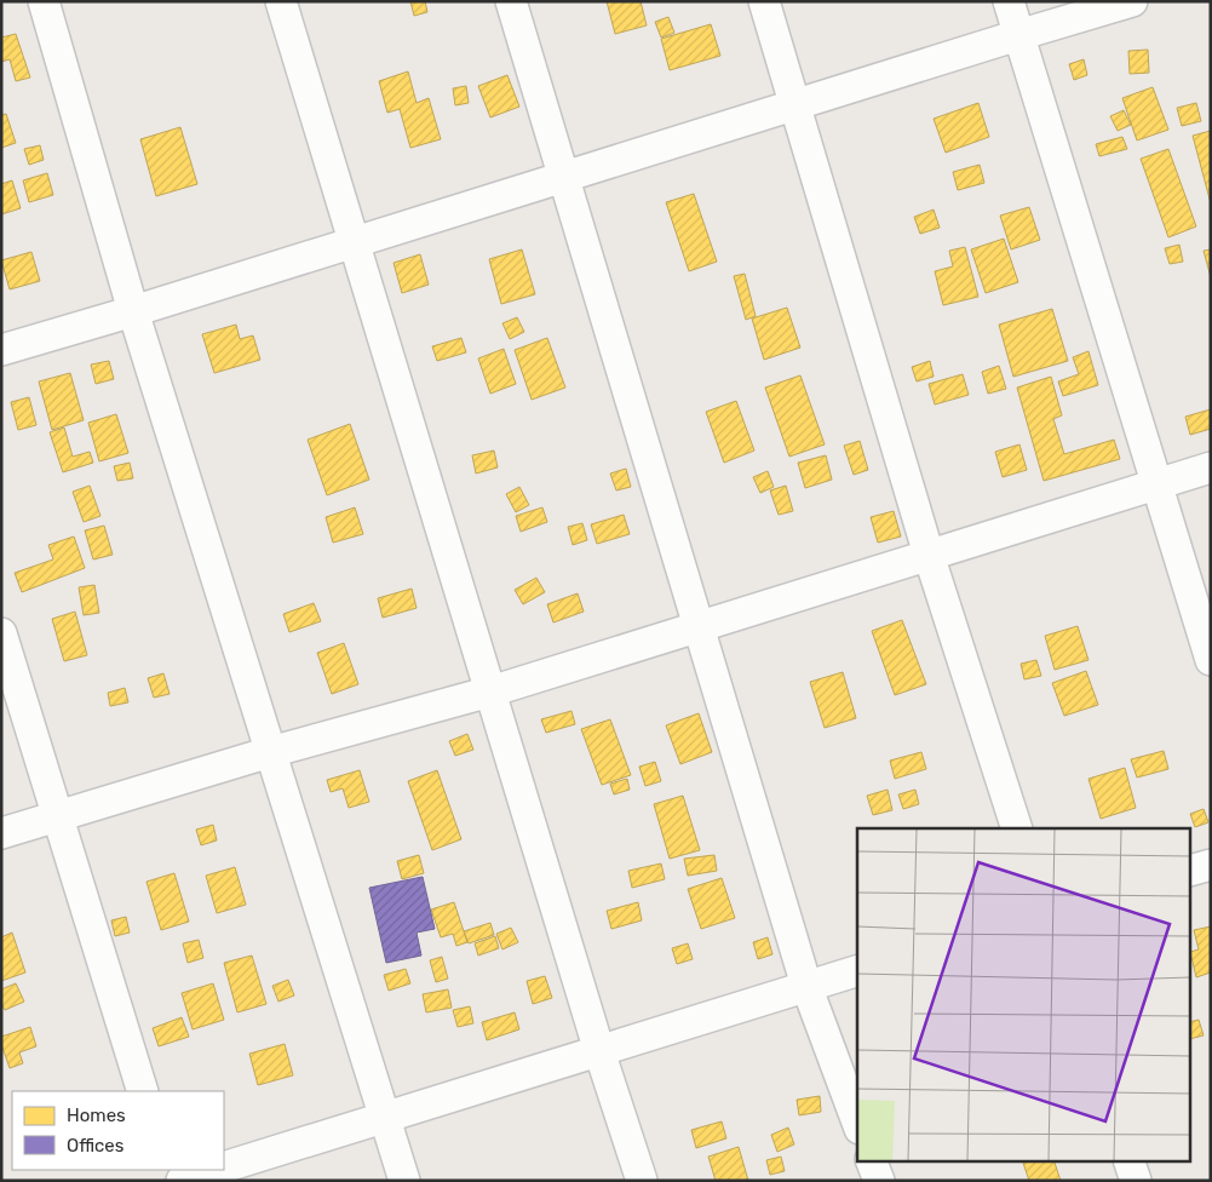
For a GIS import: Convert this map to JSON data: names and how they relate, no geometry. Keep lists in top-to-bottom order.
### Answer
{
  "legend": ["Homes", "Offices"]
}
